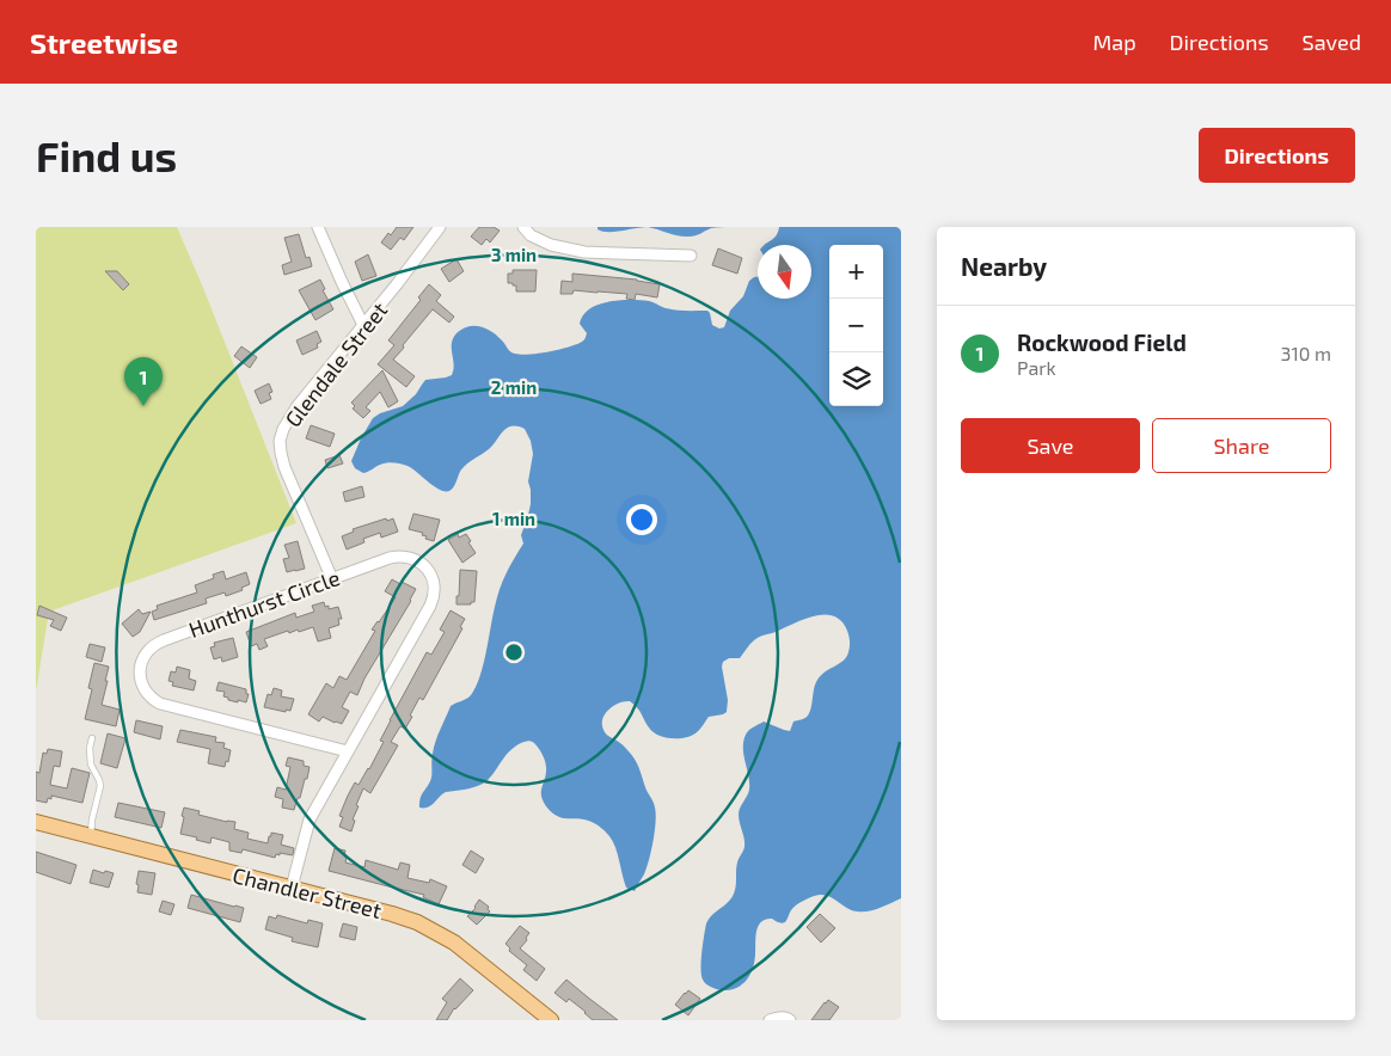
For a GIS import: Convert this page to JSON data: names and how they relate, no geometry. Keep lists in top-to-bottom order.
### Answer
{
  "streets": {
    "main road": ["Chandler Street"],
    "street": ["Glendale Street", "Hunthurst Circle"]
  },
  "crossings": [
    ["Glendale Street", "Hunthurst Circle"],
    ["Hunthurst Circle", "Chandler Street"]
  ],
  "north": "bottom",
  "page": {
    "header": "Streetwise",
    "nav": ["Map", "Directions", "Saved"],
    "buttons": [
      "Directions",
      ["Save", "Share"]
    ],
    "title": "Find us",
    "heading": "Nearby",
    "map_buttons": ["+", "−"],
    "list": [
      {
        "mark": "1",
        "name": "Rockwood Field",
        "note": "Park",
        "value": "310 m"
      }
    ],
    "pins": "1"
  },
  "rings": ["3 min", "2 min", "1 min"]
}
